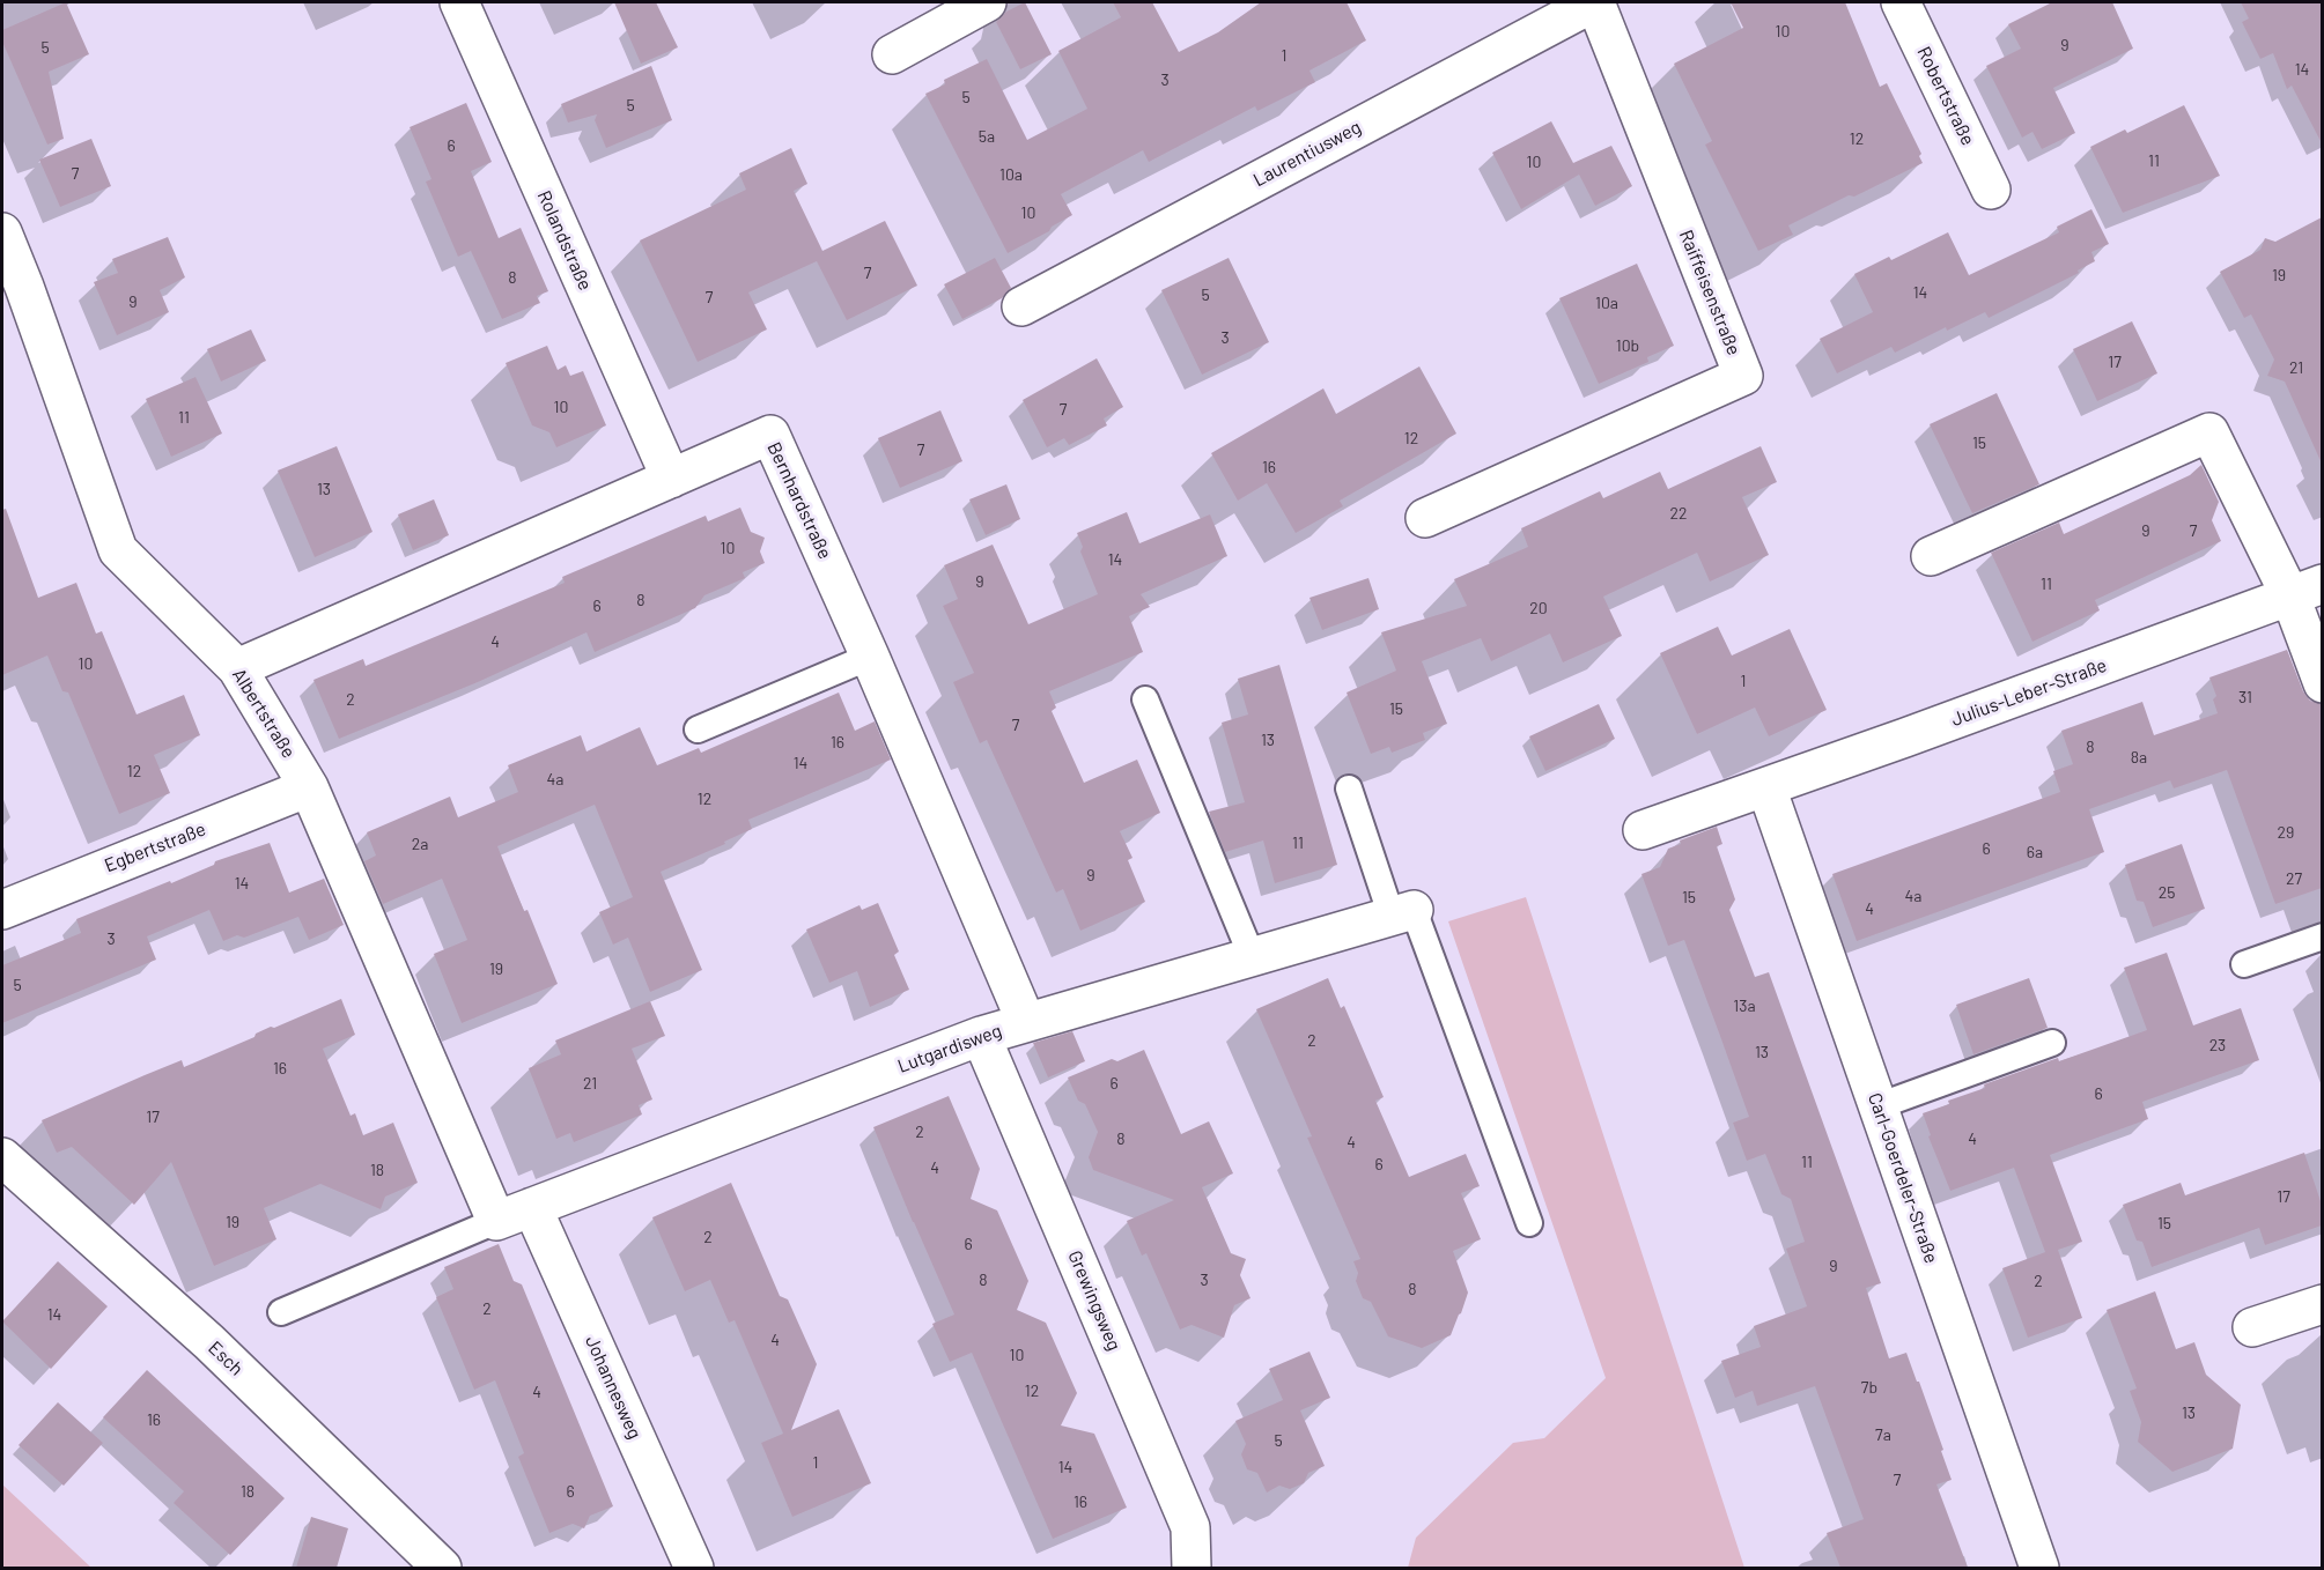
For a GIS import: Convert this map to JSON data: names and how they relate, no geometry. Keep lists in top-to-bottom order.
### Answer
{
  "streets": {
    "street": [
      "Robertstraße",
      "Laurentiusweg",
      "Rolandstraße",
      "Raiffeisenstraße",
      "Bernhardstraße",
      "Julius-Leber-Straße",
      "Albertstraße",
      "Egbertstraße",
      "Lutgardisweg",
      "Carl-Goerdeler-Straße",
      "Grewingsweg",
      "Esch",
      "Johannesweg"
    ]
  },
  "crossings": [
    ["Laurentiusweg", "Raiffeisenstraße"],
    ["Rolandstraße", "Bernhardstraße"],
    ["Bernhardstraße", "Albertstraße"],
    ["Bernhardstraße", "Lutgardisweg"],
    ["Julius-Leber-Straße", "Carl-Goerdeler-Straße"],
    ["Albertstraße", "Egbertstraße"],
    ["Albertstraße", "Lutgardisweg"],
    ["Lutgardisweg", "Grewingsweg"],
    ["Lutgardisweg", "Johannesweg"]
  ],
  "house_numbers": [
    "10",
    "9",
    "5",
    "1",
    "14",
    "3",
    "5",
    "5",
    "5a",
    "12",
    "6",
    "11",
    "10",
    "7",
    "10a",
    "10",
    "7",
    "19",
    "8",
    "14",
    "5",
    "7",
    "9",
    "10a",
    "3",
    "10b",
    "17",
    "21",
    "10",
    "7",
    "11",
    "12",
    "15",
    "7",
    "16",
    "13",
    "22",
    "9",
    "7",
    "10",
    "14",
    "9",
    "11",
    "8",
    "6",
    "20",
    "4",
    "10",
    "1",
    "31",
    "2",
    "15",
    "7",
    "13",
    "16",
    "8",
    "8a",
    "14",
    "12",
    "4a",
    "12",
    "29",
    "11",
    "2a",
    "6",
    "6a",
    "9",
    "27",
    "14",
    "25",
    "4a",
    "15",
    "4",
    "3",
    "19",
    "5",
    "13a",
    "2",
    "23",
    "13",
    "16",
    "21",
    "6",
    "6",
    "17",
    "2",
    "8",
    "4",
    "4",
    "11",
    "6",
    "4",
    "18",
    "17",
    "19",
    "15",
    "2",
    "6",
    "9",
    "8",
    "3",
    "2",
    "8",
    "2",
    "14",
    "4",
    "10",
    "7b",
    "12",
    "4",
    "13",
    "16",
    "7a",
    "5",
    "1",
    "14",
    "7",
    "18",
    "6",
    "16"
  ]
}
